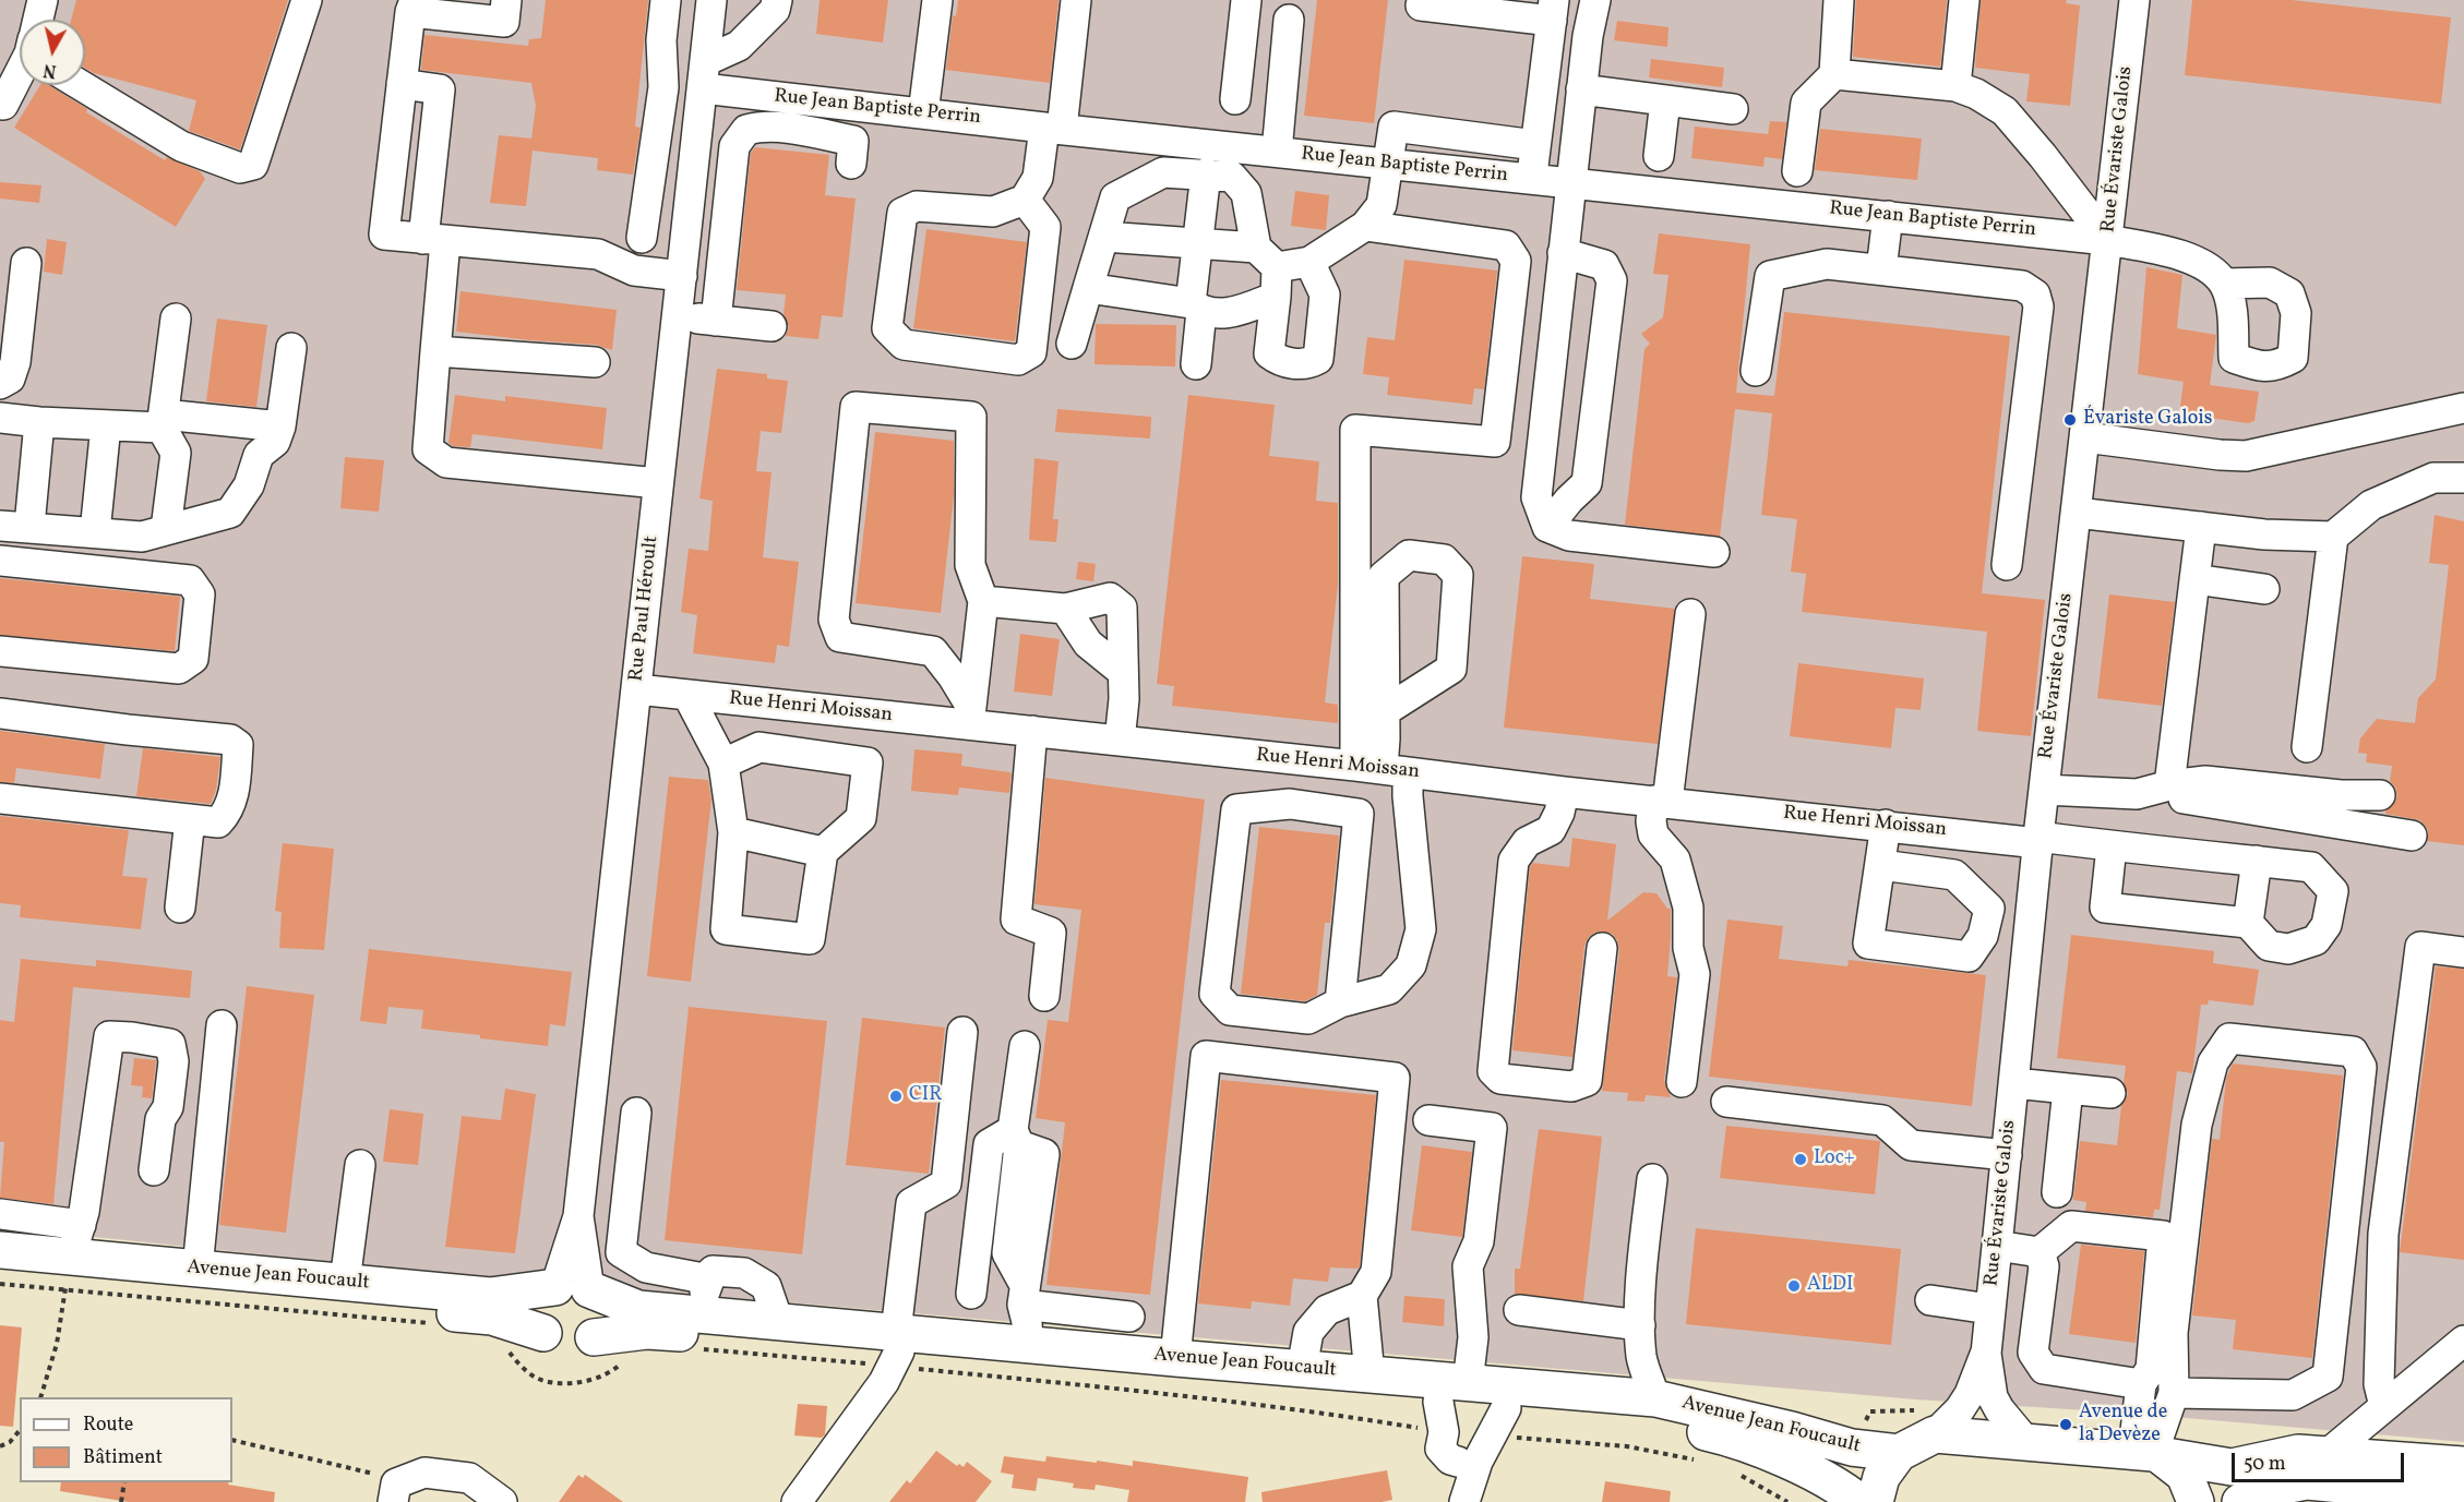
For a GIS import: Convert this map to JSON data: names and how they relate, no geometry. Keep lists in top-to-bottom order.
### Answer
{
  "streets": {
    "main road": ["Avenue Jean Foucault"],
    "street": [
      "Rue Jean Baptiste Perrin",
      "Rue Évariste Galois",
      "Rue Paul Héroult",
      "Rue Henri Moissan"
    ]
  },
  "crossings": [
    ["Rue Jean Baptiste Perrin", "Rue Évariste Galois"],
    ["Rue Jean Baptiste Perrin", "Rue Paul Héroult"],
    ["Rue Évariste Galois", "Rue Henri Moissan"],
    ["Rue Paul Héroult", "Rue Henri Moissan"],
    ["Rue Paul Héroult", "Avenue Jean Foucault"]
  ],
  "places": [
    "Évariste Galois",
    "CIR",
    "Loc+",
    "ALDI",
    "Avenue de la Devèze"
  ],
  "legend": ["Route", "Bâtiment"],
  "scale_bar": "50 m",
  "north": "bottom"
}
